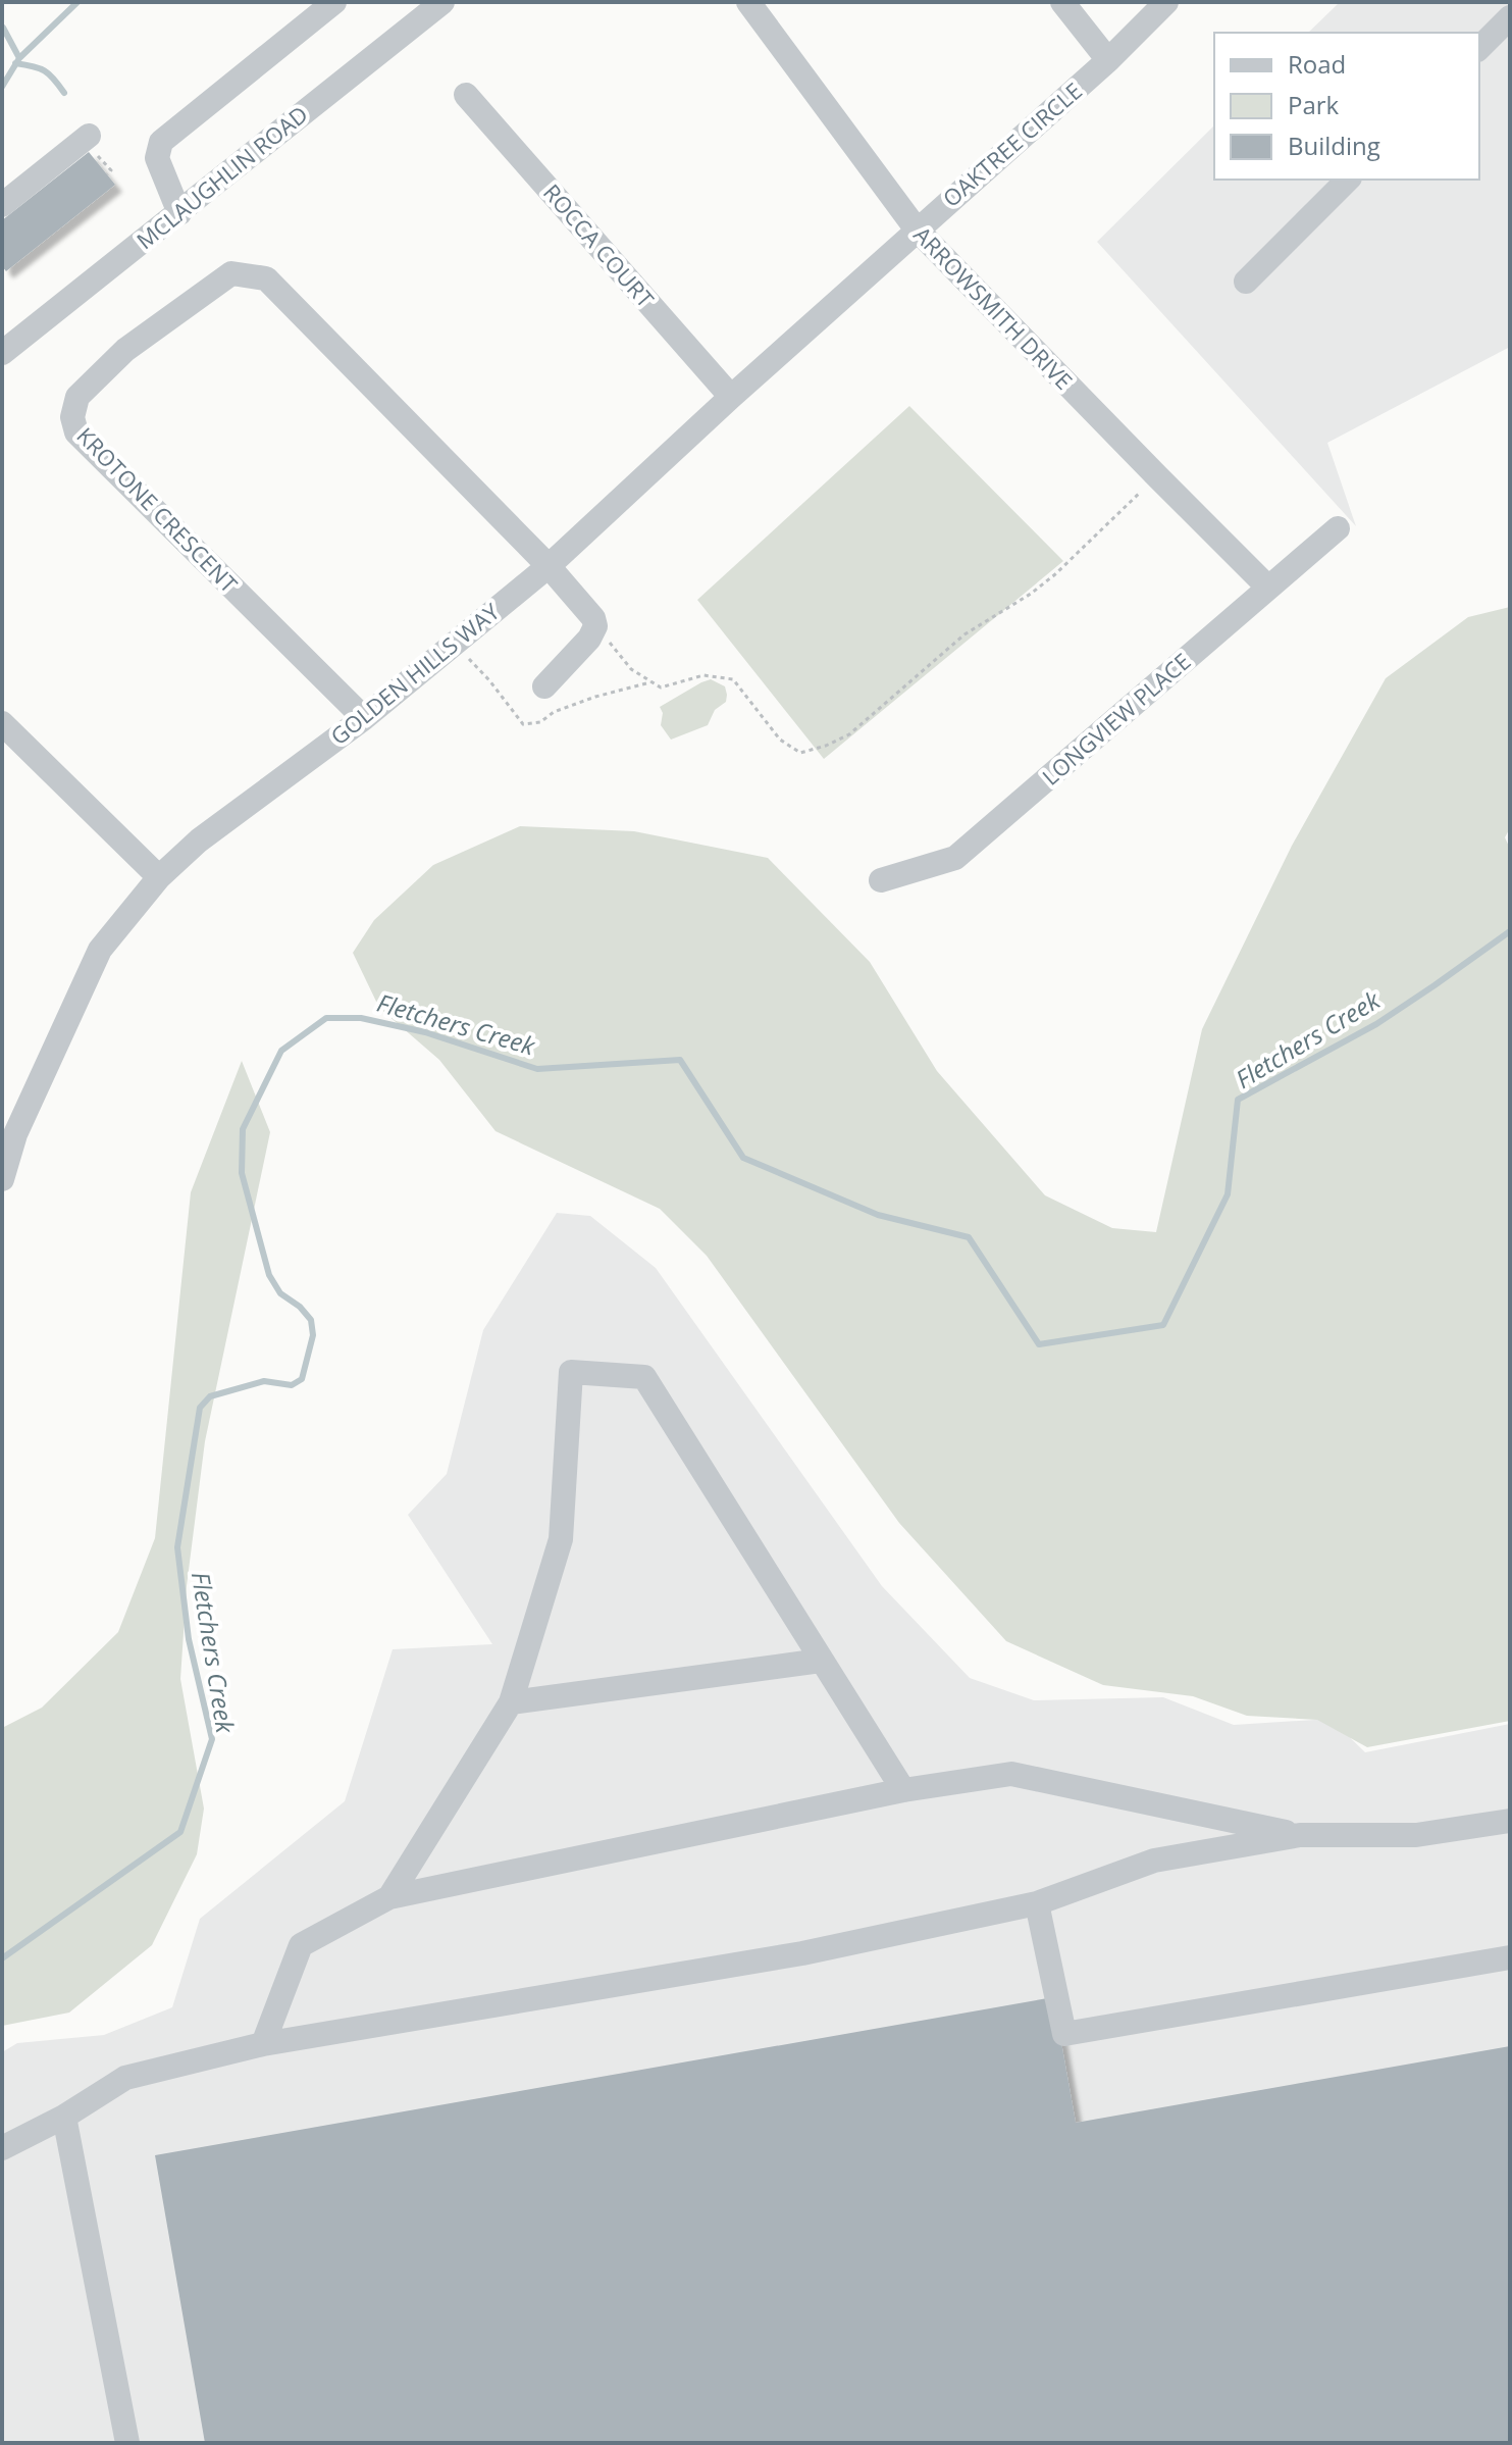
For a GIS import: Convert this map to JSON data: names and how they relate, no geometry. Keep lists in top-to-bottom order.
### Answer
{
  "streets": {
    "street": [
      "OAKTREE CIRCLE",
      "MCLAUGHLIN ROAD",
      "ROCCA COURT",
      "ARROWSMITH DRIVE",
      "KROTONE CRESCENT",
      "GOLDEN HILLS WAY",
      "LONGVIEW PLACE"
    ]
  },
  "crossings": [
    ["OAKTREE CIRCLE", "ARROWSMITH DRIVE"],
    ["OAKTREE CIRCLE", "GOLDEN HILLS WAY"],
    ["ROCCA COURT", "GOLDEN HILLS WAY"],
    ["ARROWSMITH DRIVE", "GOLDEN HILLS WAY"],
    ["ARROWSMITH DRIVE", "LONGVIEW PLACE"],
    ["KROTONE CRESCENT", "GOLDEN HILLS WAY"]
  ],
  "water": ["Fletchers Creek"],
  "legend": ["Road", "Park", "Building"]
}
